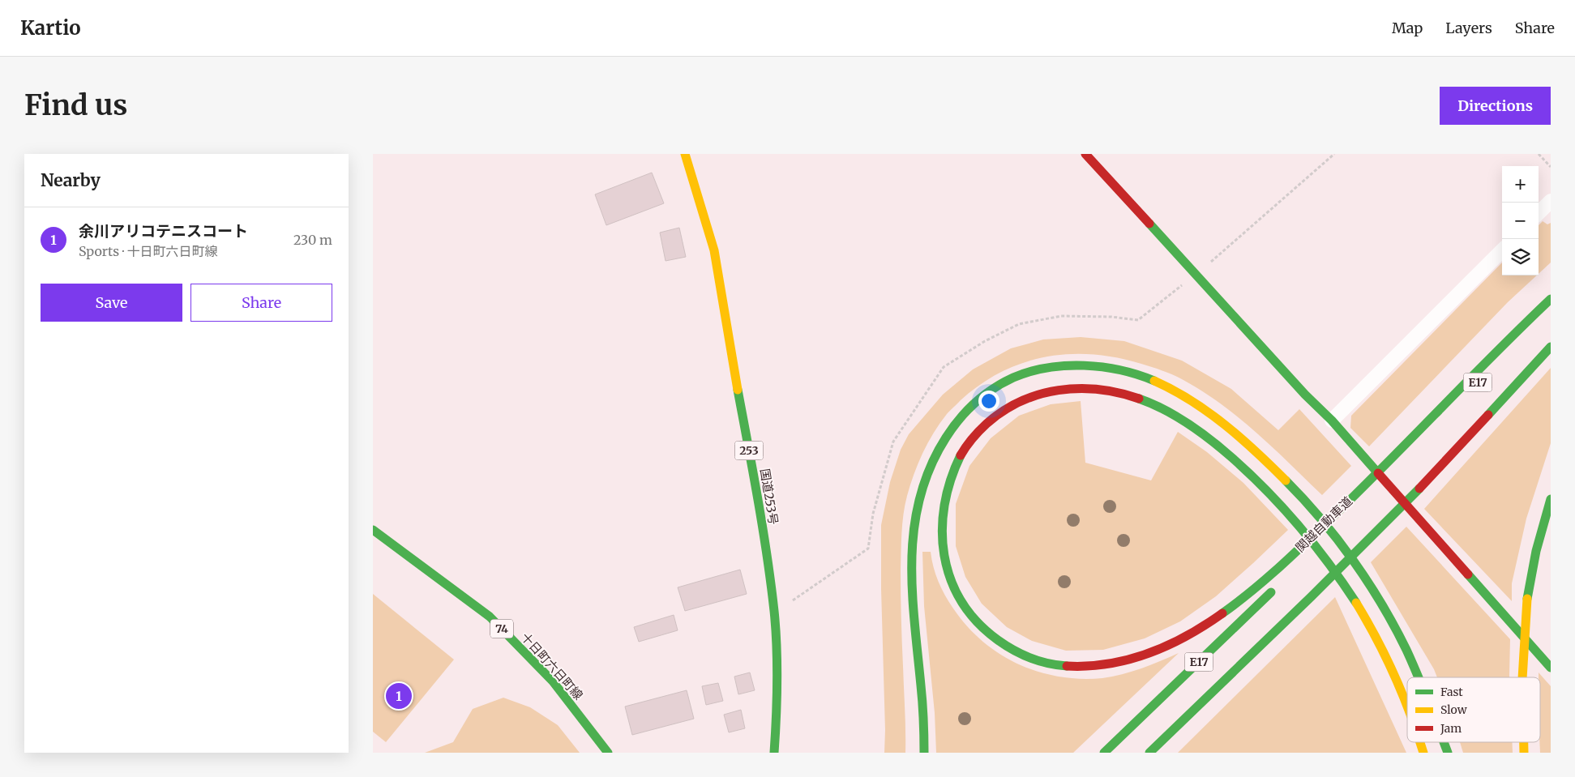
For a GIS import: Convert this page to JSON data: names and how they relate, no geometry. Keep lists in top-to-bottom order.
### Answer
{
  "streets": {
    "main road": [
      "E17",
      "253",
      "国道253号",
      "関越自動車道",
      "74",
      "十日町六日町線"
    ]
  },
  "legend": ["Fast", "Slow", "Jam"],
  "page": {
    "header": "Kartio",
    "nav": ["Map", "Layers", "Share"],
    "buttons": [
      "Directions",
      ["Save", "Share"]
    ],
    "title": "Find us",
    "heading": "Nearby",
    "map_buttons": ["+", "−"],
    "list": [
      {
        "mark": "1",
        "name": "余川アリコテニスコート",
        "note": "Sports · 十日町六日町線",
        "value": "230 m"
      }
    ],
    "pins": "1"
  }
}
